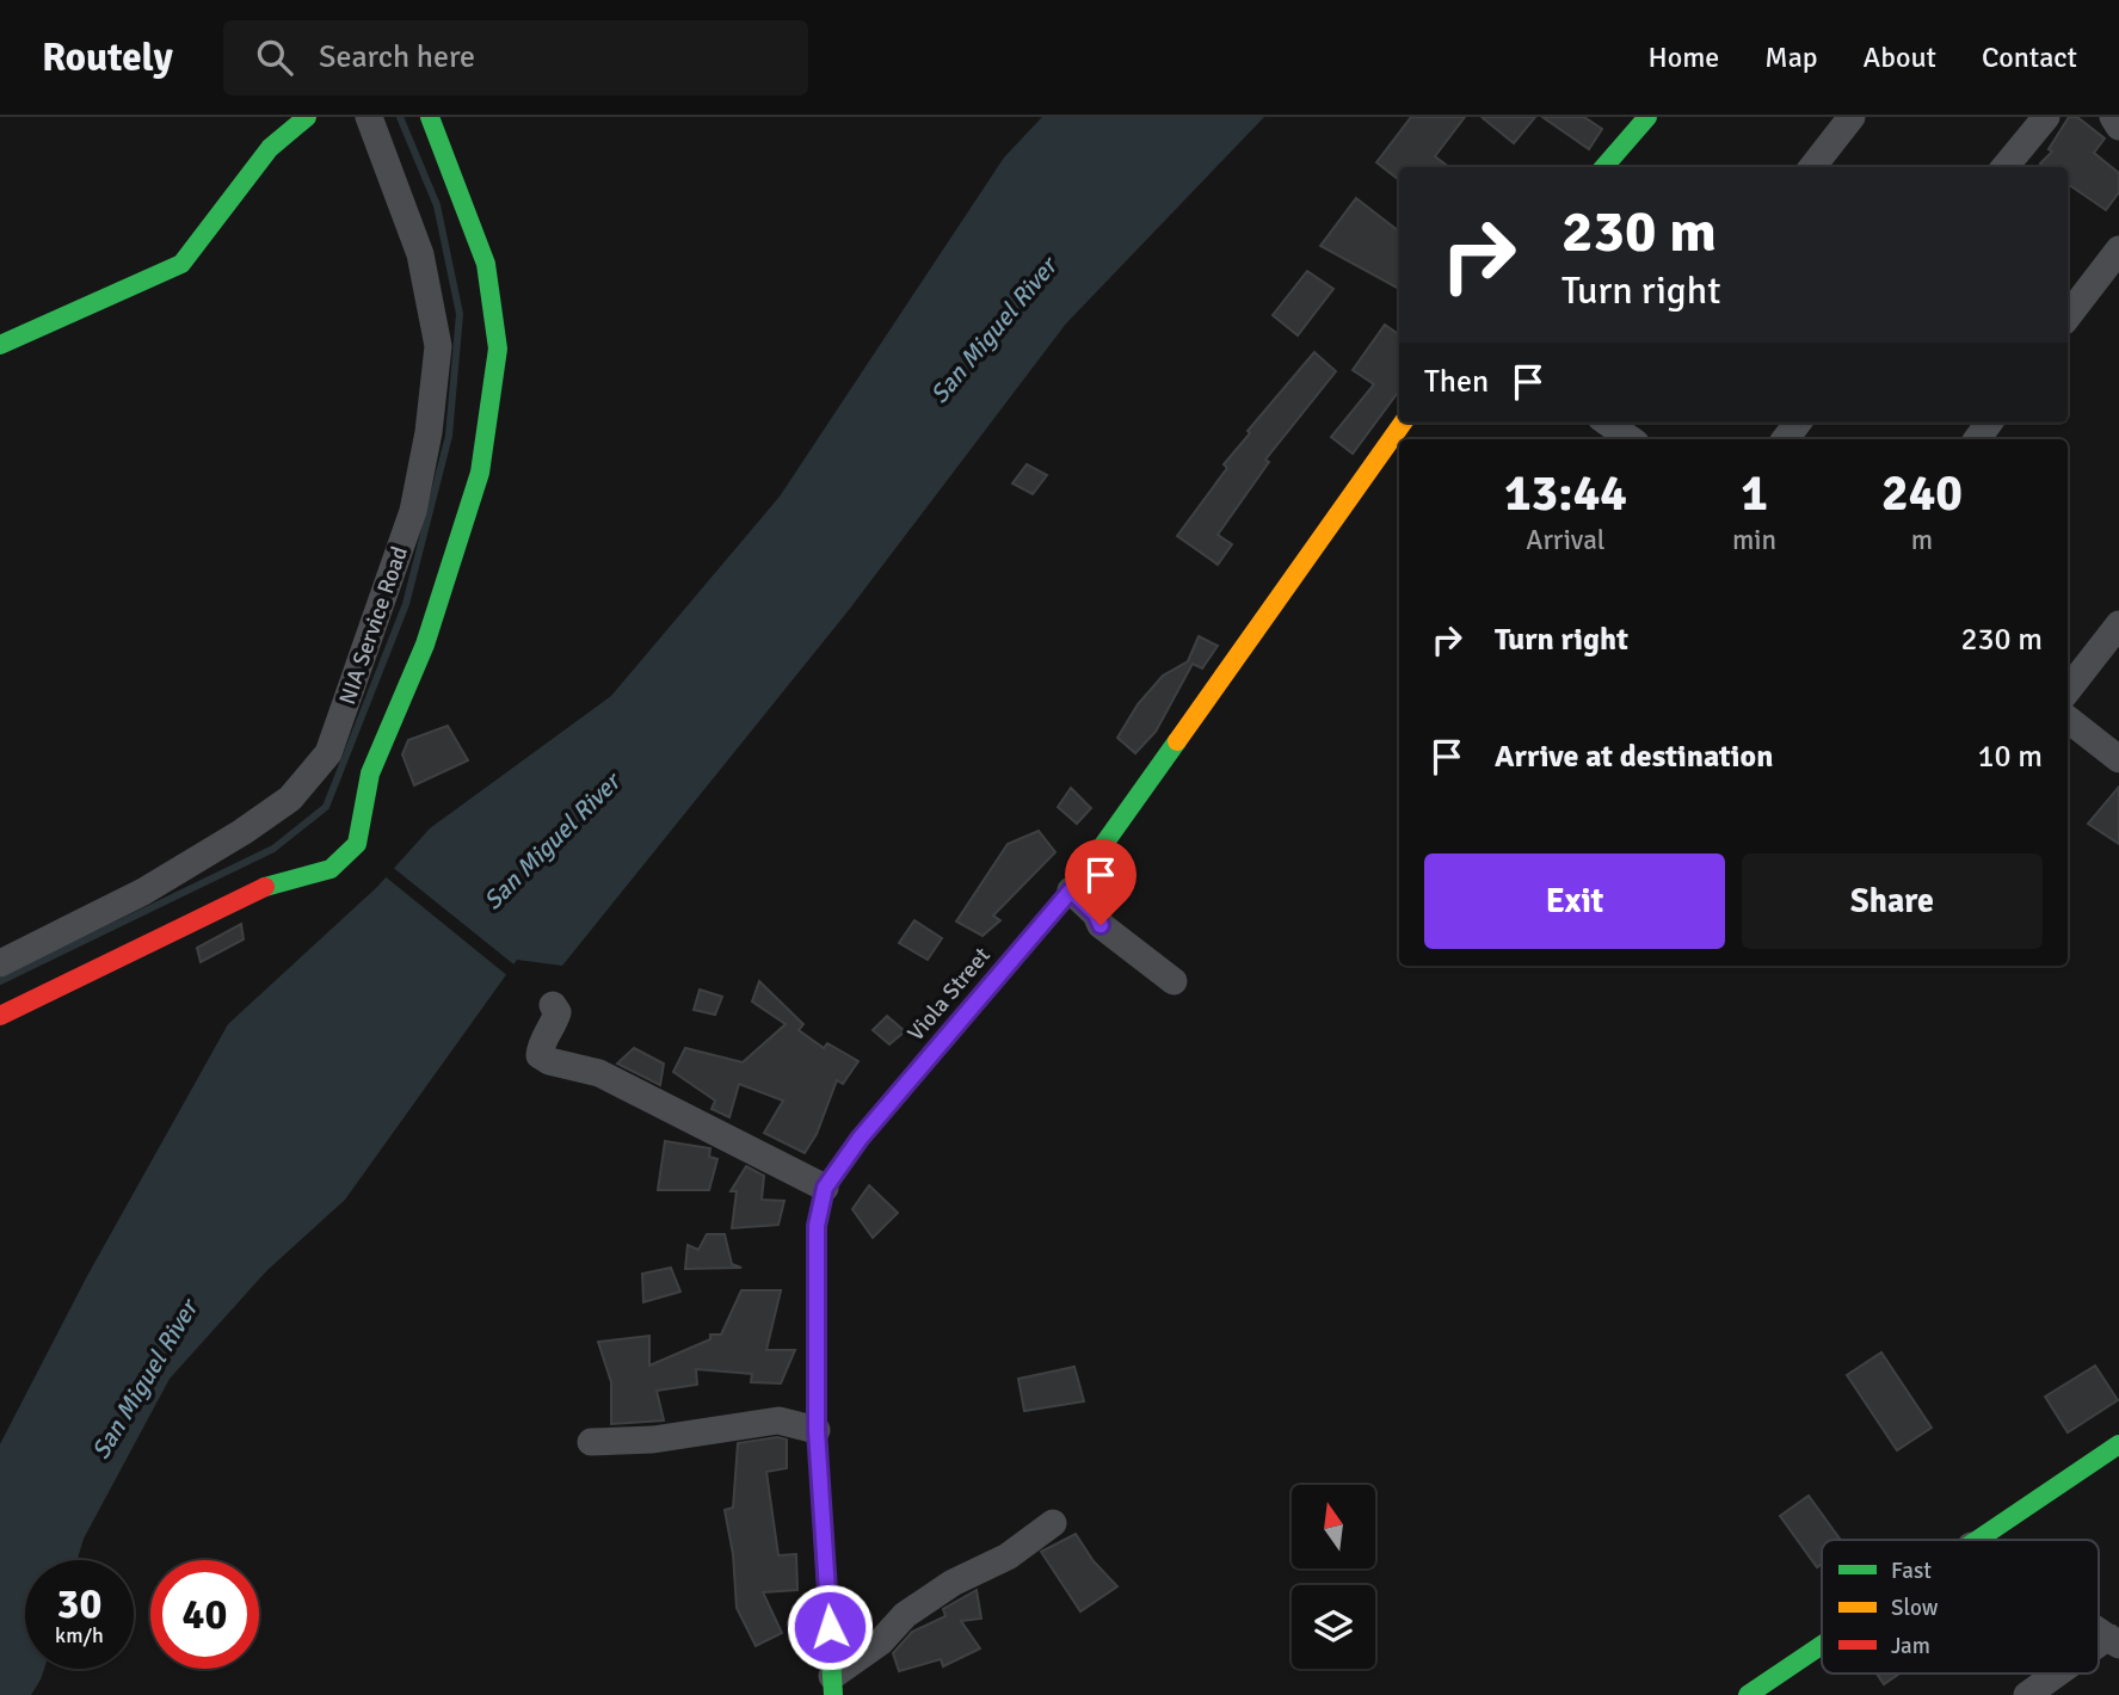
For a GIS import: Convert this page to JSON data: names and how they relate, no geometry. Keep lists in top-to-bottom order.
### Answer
{
  "streets": {
    "main road": ["Viola Street"],
    "street": ["NIA Service Road"]
  },
  "water": ["San Miguel River"],
  "legend": ["Fast", "Slow", "Jam"],
  "north": "top",
  "page": {
    "header": "Routely",
    "search": "Search here",
    "nav": [
      "Home",
      "Map",
      "About",
      "Contact"
    ],
    "turn": ["230 m", "Turn right"],
    "then": "Then",
    "eta": [
      "13:44",
      "Arrival",
      "1",
      "min",
      "240",
      "m"
    ],
    "list": [
      {
        "name": "Turn right",
        "value": "230 m"
      },
      {
        "name": "Arrive at destination",
        "value": "10 m"
      }
    ],
    "buttons": ["Exit", "Share"],
    "speed": "30 km/h",
    "limit": "40"
  }
}
